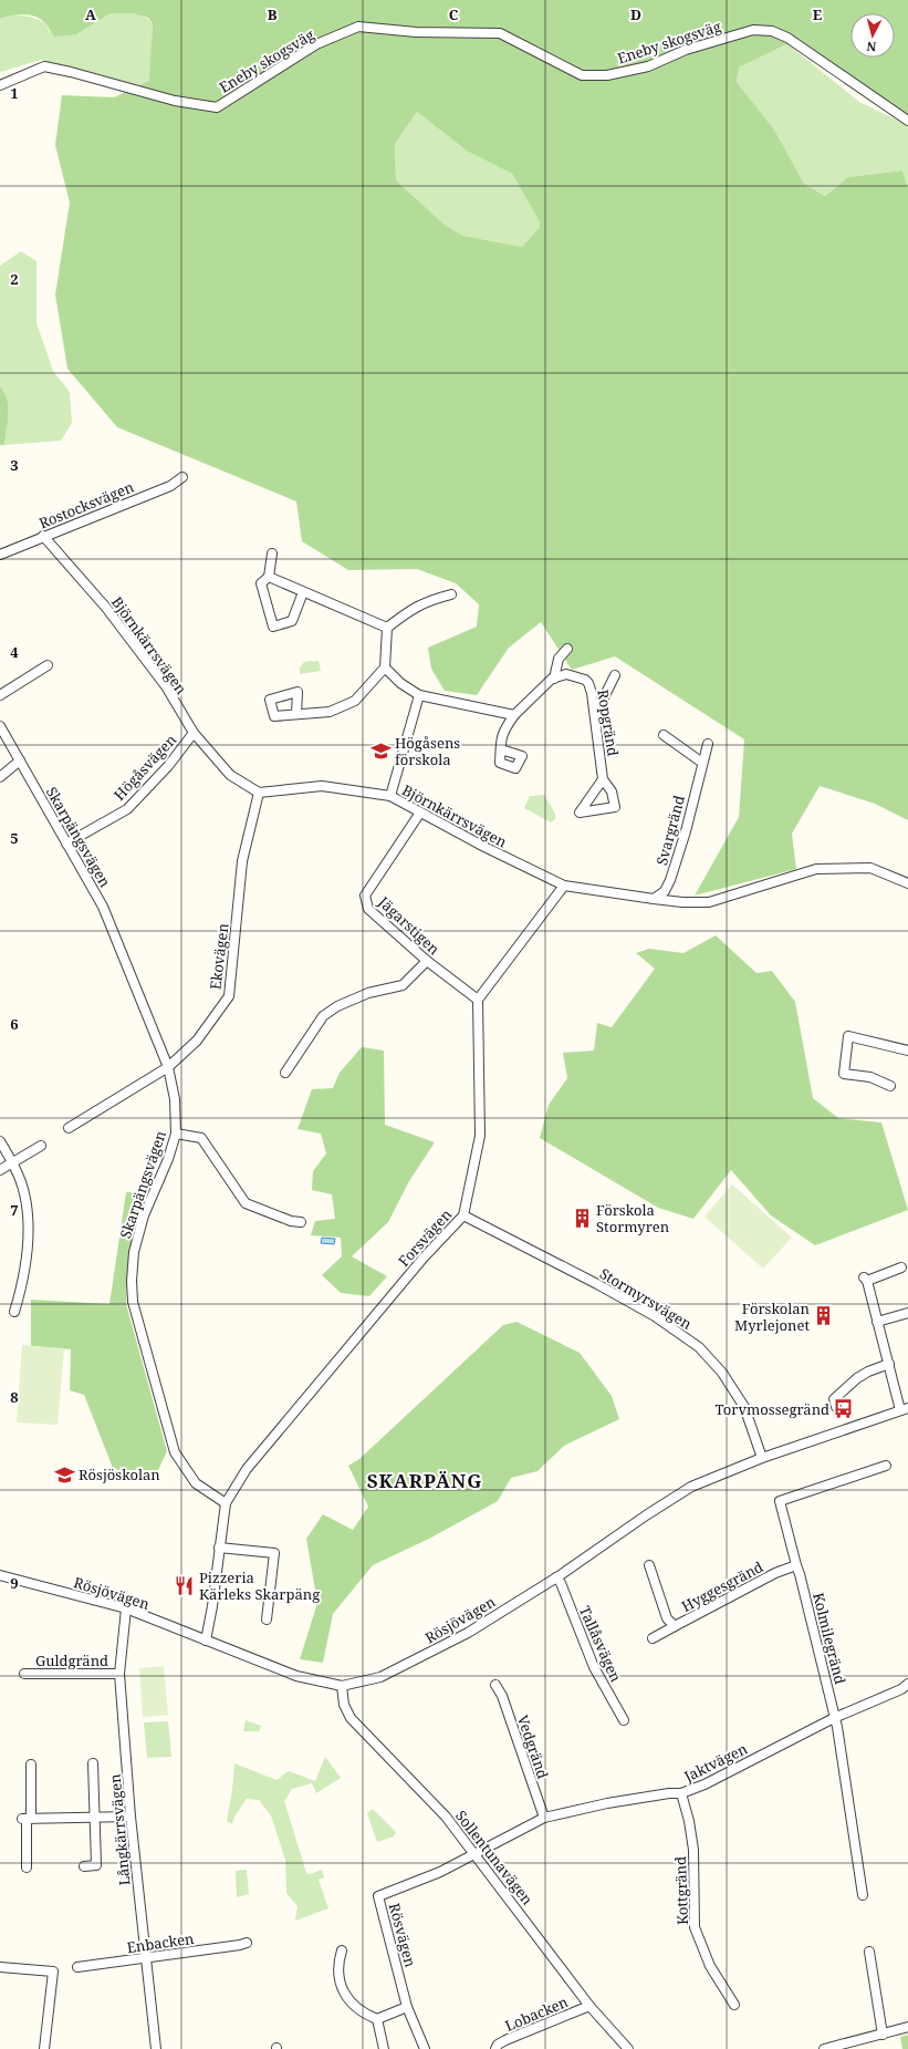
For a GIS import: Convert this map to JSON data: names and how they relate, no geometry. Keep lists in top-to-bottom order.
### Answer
{
  "streets": {
    "street": [
      "Eneby skogsväg",
      "Rostocksvägen",
      "Björnkärrsvägen",
      "Ropgränd",
      "Högåsvägen",
      "Svargränd",
      "Skarpängsvägen",
      "Jägarstigen",
      "Ekovägen",
      "Forsvägen",
      "Stormyrsvägen",
      "Hyggesgränd",
      "Rösjövägen",
      "Kolmilegränd",
      "Tallåsvägen",
      "Guldgränd",
      "Vedgränd",
      "Jaktvägen",
      "Långkärrsvägen",
      "Sollentunavägen",
      "Kottgränd",
      "Rösvägen",
      "Enbacken",
      "Lobacken"
    ]
  },
  "crossings": [
    ["Rostocksvägen", "Björnkärrsvägen"],
    ["Björnkärrsvägen", "Högåsvägen"],
    ["Björnkärrsvägen", "Svargränd"],
    ["Björnkärrsvägen", "Jägarstigen"],
    ["Björnkärrsvägen", "Ekovägen"],
    ["Högåsvägen", "Skarpängsvägen"],
    ["Skarpängsvägen", "Ekovägen"],
    ["Skarpängsvägen", "Forsvägen"],
    ["Jägarstigen", "Forsvägen"],
    ["Forsvägen", "Stormyrsvägen"],
    ["Forsvägen", "Rösjövägen"],
    ["Stormyrsvägen", "Rösjövägen"],
    ["Hyggesgränd", "Kolmilegränd"],
    ["Rösjövägen", "Tallåsvägen"],
    ["Rösjövägen", "Långkärrsvägen"],
    ["Rösjövägen", "Sollentunavägen"],
    ["Kolmilegränd", "Jaktvägen"],
    ["Guldgränd", "Långkärrsvägen"],
    ["Vedgränd", "Jaktvägen"],
    ["Jaktvägen", "Sollentunavägen"],
    ["Jaktvägen", "Kottgränd"],
    ["Jaktvägen", "Rösvägen"],
    ["Långkärrsvägen", "Enbacken"],
    ["Sollentunavägen", "Rösvägen"],
    ["Sollentunavägen", "Lobacken"]
  ],
  "districts": ["SKARPÄNG"],
  "places": {
    "school or university": ["Högåsens förskola", "Rösjöskolan"],
    "building": ["Förskola Stormyren", "Förskolan Myrlejonet"],
    "bus stop": ["Torvmossegränd"],
    "restaurant": ["Pizzeria Kärleks Skarpäng"]
  },
  "north": "bottom",
  "grid": {
    "columns": [
      "A",
      "B",
      "C",
      "D",
      "E"
    ],
    "rows": [
      "1",
      "2",
      "3",
      "4",
      "5",
      "6",
      "7",
      "8",
      "9"
    ]
  }
}
